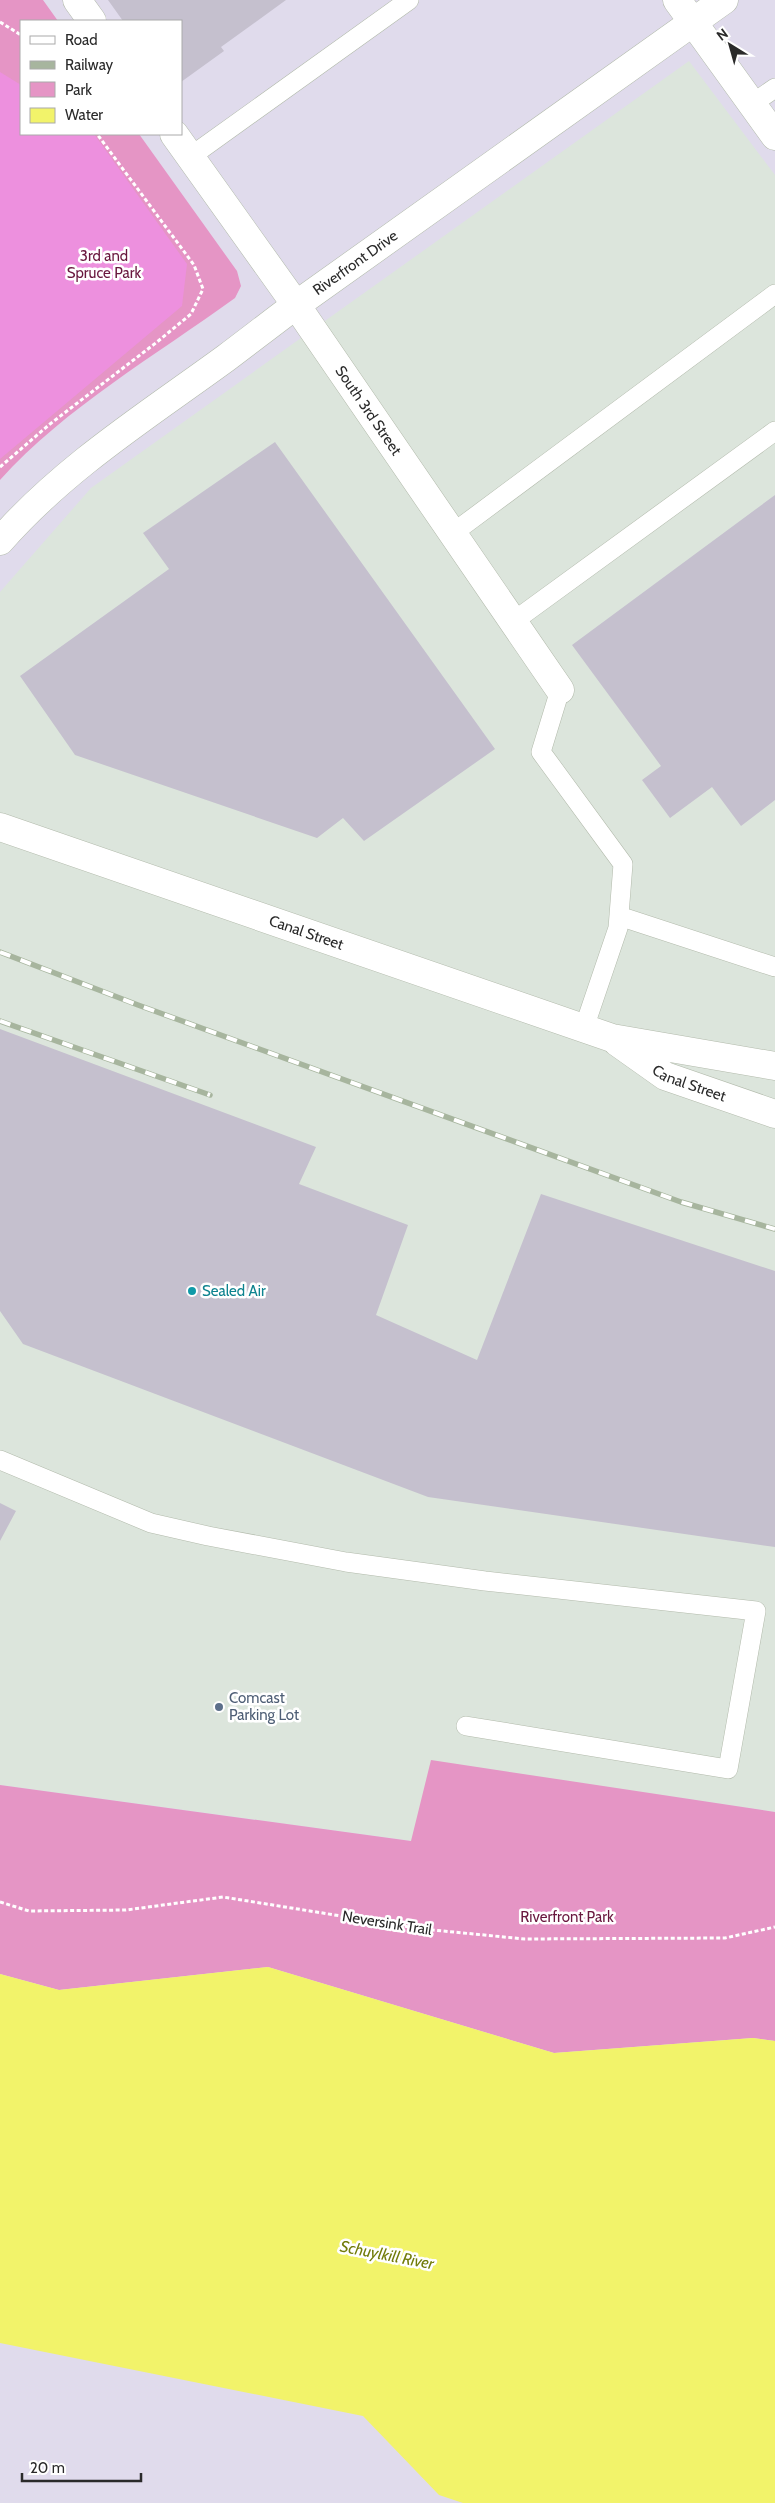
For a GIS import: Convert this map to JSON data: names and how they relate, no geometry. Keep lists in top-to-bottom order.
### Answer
{
  "streets": {
    "street": ["Riverfront Drive", "South 3rd Street", "Canal Street"],
    "path": ["Neversink Trail"]
  },
  "crossings": [
    ["Riverfront Drive", "South 3rd Street"]
  ],
  "water": ["Schuylkill River"],
  "parks": ["3rd and Spruce Park", "Riverfront Park"],
  "places": ["Sealed Air", "Comcast Parking Lot"],
  "legend": [
    "Road",
    "Railway",
    "Park",
    "Water"
  ],
  "scale_bar": "20 m",
  "north": "top left"
}
